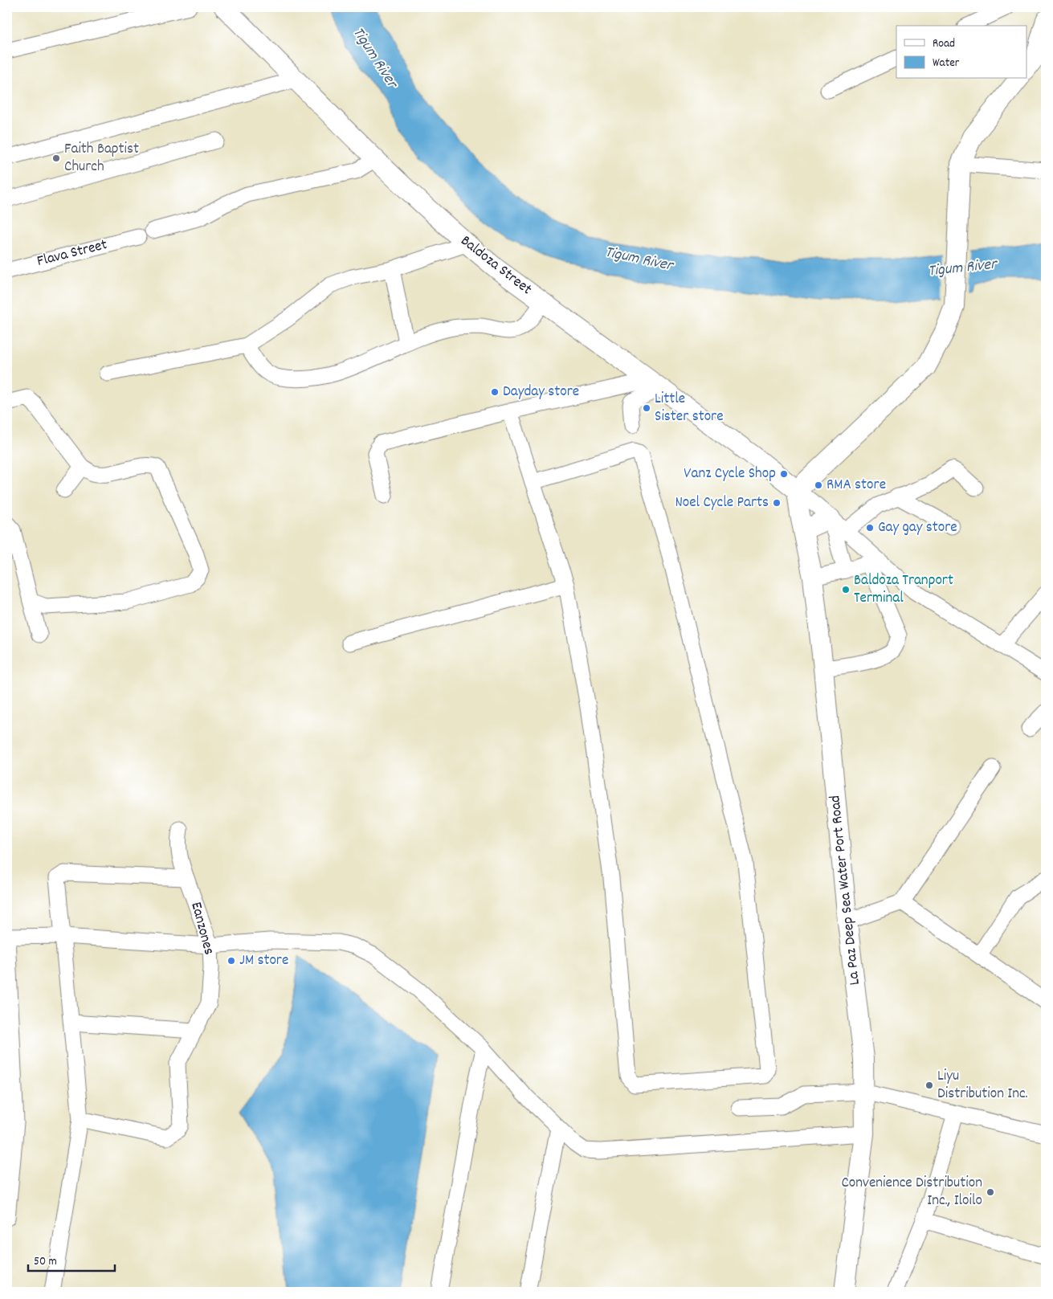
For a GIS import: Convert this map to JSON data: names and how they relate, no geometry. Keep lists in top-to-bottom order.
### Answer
{
  "streets": {
    "main road": ["Baldoza Street", "La Paz Deep Sea Water Port Road"],
    "street": ["Flava Street", "Eanzones"]
  },
  "crossings": [
    ["Baldoza Street", "La Paz Deep Sea Water Port Road"]
  ],
  "water": ["Tigum River"],
  "places": [
    "Faith Baptist Church",
    "Dayday store",
    "Little Sister store",
    "Vanz Cycle Shop",
    "RMA store",
    "Noel Cycle Parts",
    "Gay gay store",
    "Baldoza Tranport Terminal",
    "JM store",
    "Liyu Distribution Inc.",
    "Convenience Distribution Inc., Iloilo"
  ],
  "legend": ["Road", "Water"],
  "scale_bar": "50 m"
}
